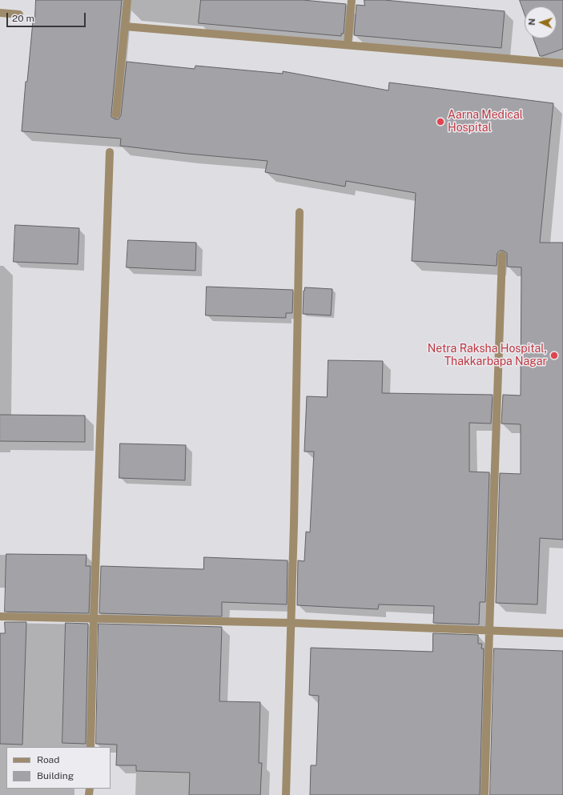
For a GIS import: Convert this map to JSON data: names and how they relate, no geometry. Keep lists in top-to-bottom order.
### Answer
{
  "places": ["Aarna Medical Hospital", "Netra Raksha Hospital, Thakkarbapa Nagar"],
  "legend": ["Road", "Building"],
  "scale_bar": "20 m",
  "north": "left"
}
